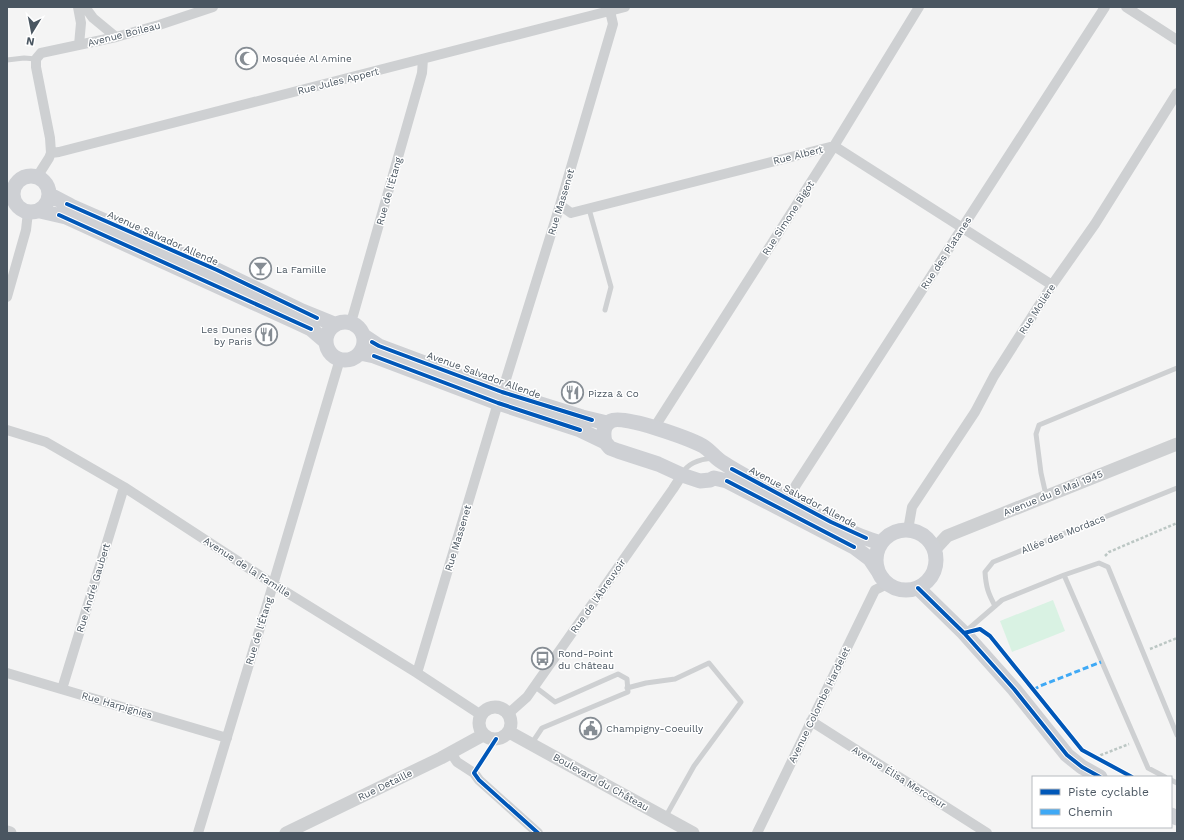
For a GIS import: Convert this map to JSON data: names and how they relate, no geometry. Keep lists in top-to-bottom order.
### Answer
{
  "streets": {
    "main road": ["Avenue Salvador Allende"],
    "street": [
      "Avenue Boileau",
      "Rue Jules Appert",
      "Rue Albert",
      "Rue de l'Étang",
      "Rue Massenet",
      "Rue Simone Bigot",
      "Rue des Platanes",
      "Rue Molière",
      "Avenue du 8 Mai 1945",
      "Avenue de la Famille",
      "Rue André Gaubert",
      "Rue de l'Abreuvoir",
      "Rue Harpignies",
      "Avenue Colombe Hardelet",
      "Avenue Élisa Mercœur",
      "Boulevard du Château",
      "Rue Detaille"
    ],
    "lane": ["Allée des Mordacs"]
  },
  "crossings": [
    ["Rue Jules Appert", "Rue de l'Étang"],
    ["Rue Jules Appert", "Rue Massenet"],
    ["Rue Albert", "Rue Massenet"],
    ["Rue Albert", "Rue Simone Bigot"],
    ["Rue Albert", "Rue des Platanes"],
    ["Rue Albert", "Rue Molière"],
    ["Rue de l'Étang", "Avenue Salvador Allende"],
    ["Rue de l'Étang", "Avenue de la Famille"],
    ["Rue de l'Étang", "Rue Harpignies"],
    ["Rue Massenet", "Avenue Salvador Allende"],
    ["Rue Massenet", "Avenue de la Famille"],
    ["Rue Simone Bigot", "Avenue Salvador Allende"],
    ["Avenue Salvador Allende", "Rue des Platanes"],
    ["Avenue Salvador Allende", "Rue Molière"],
    ["Avenue Salvador Allende", "Avenue du 8 Mai 1945"],
    ["Avenue Salvador Allende", "Rue de l'Abreuvoir"],
    ["Avenue Salvador Allende", "Avenue Colombe Hardelet"],
    ["Rue Molière", "Avenue du 8 Mai 1945"],
    ["Rue Molière", "Avenue Colombe Hardelet"],
    ["Avenue du 8 Mai 1945", "Avenue Colombe Hardelet"],
    ["Avenue de la Famille", "Rue André Gaubert"],
    ["Avenue de la Famille", "Rue de l'Abreuvoir"],
    ["Avenue de la Famille", "Boulevard du Château"],
    ["Avenue de la Famille", "Rue Detaille"],
    ["Rue André Gaubert", "Rue Harpignies"],
    ["Rue de l'Abreuvoir", "Boulevard du Château"],
    ["Rue de l'Abreuvoir", "Rue Detaille"],
    ["Avenue Colombe Hardelet", "Avenue Élisa Mercœur"],
    ["Boulevard du Château", "Rue Detaille"]
  ],
  "places": {
    "mosque": ["Mosquée Al Amine"],
    "bar": ["La Famille"],
    "restaurant": ["Les Dunes by Paris", "Pizza & Co"],
    "bus stop": ["Rond-Point du Château"],
    "public building": ["Champigny-Coeuilly"]
  },
  "legend": ["Piste cyclable", "Chemin"],
  "north": "bottom"
}
